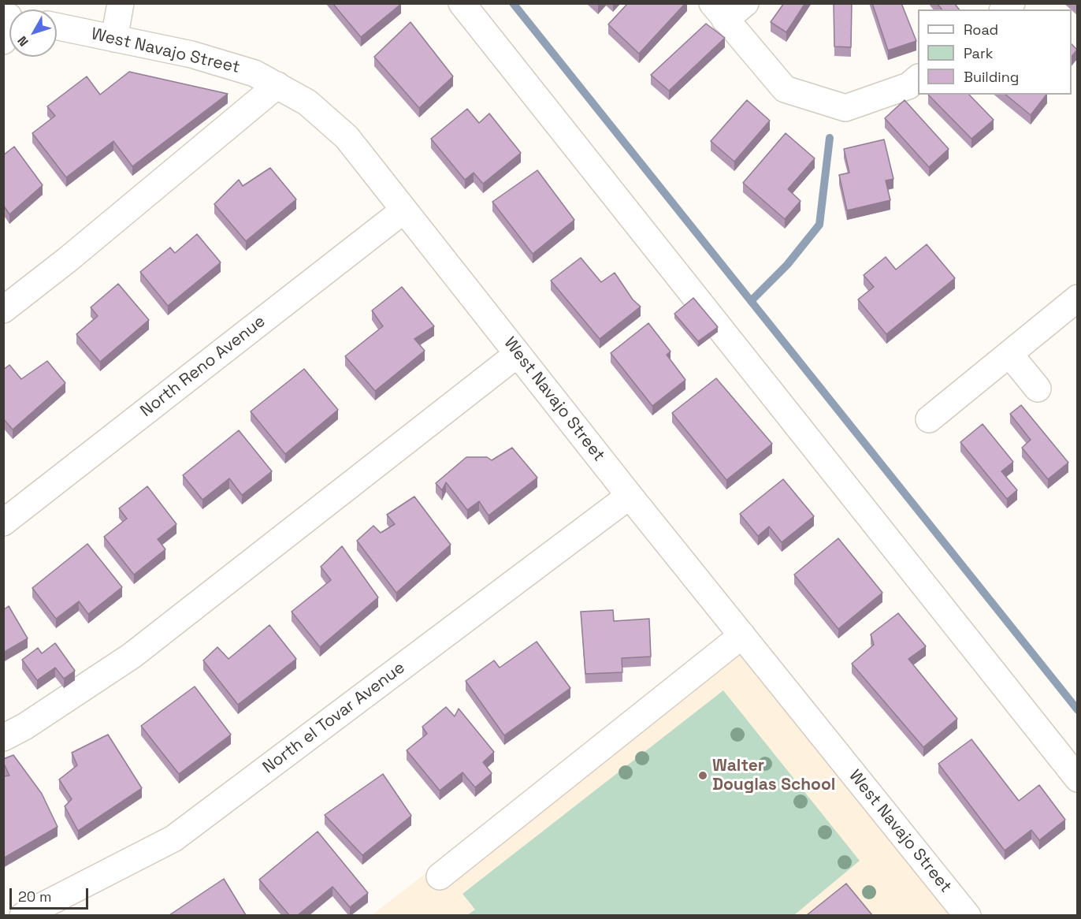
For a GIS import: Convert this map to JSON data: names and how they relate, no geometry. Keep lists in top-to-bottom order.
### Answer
{
  "streets": {
    "street": ["West Navajo Street", "North Reno Avenue", "North el Tovar Avenue"]
  },
  "crossings": [
    ["West Navajo Street", "North Reno Avenue"],
    ["West Navajo Street", "North el Tovar Avenue"]
  ],
  "places": ["Walter Douglas School"],
  "legend": ["Road", "Park", "Building"],
  "scale_bar": "20 m",
  "north": "bottom left"
}
